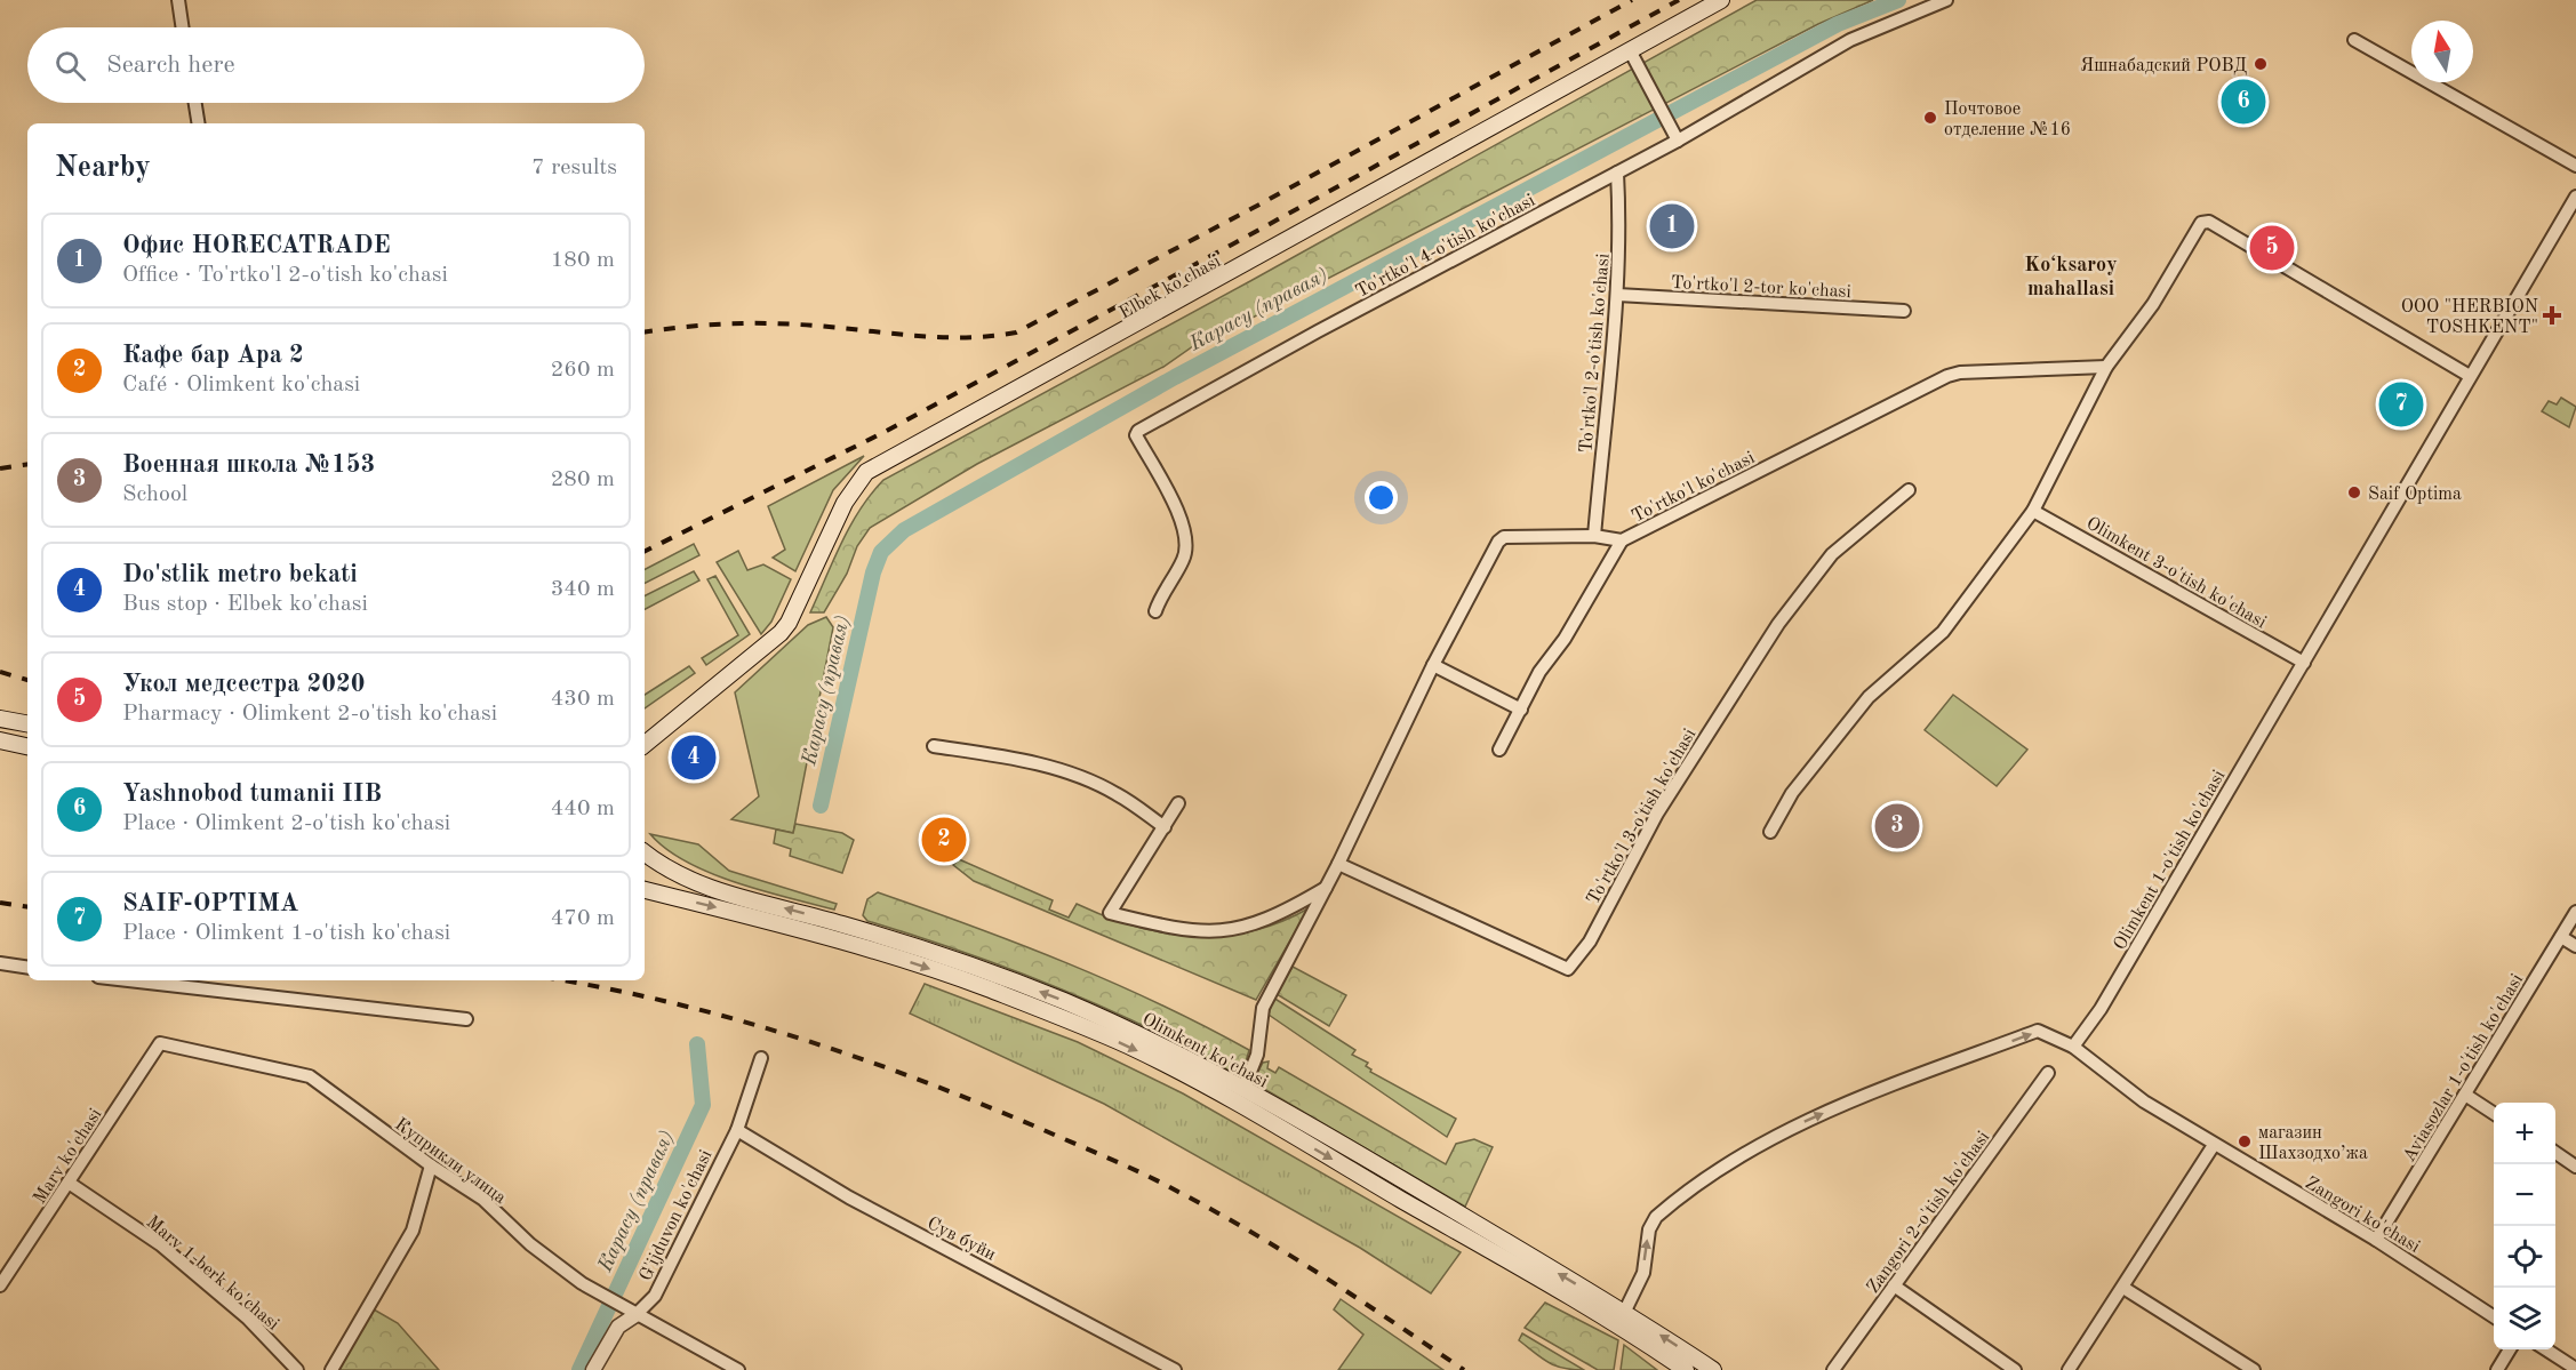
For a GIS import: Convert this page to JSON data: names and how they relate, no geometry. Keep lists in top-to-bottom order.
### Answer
{
  "streets": {
    "main road": ["Elbek ko'chasi", "Olimkent ko'chasi"],
    "street": [
      "To'rtko'l 4-o'tish ko'chasi",
      "To'rtko'l 2-tor ko'chasi",
      "To'rtko'l 2-o'tish ko'chasi",
      "To'rtko'l ko'chasi",
      "Olimkent 3-o'tish ko'chasi",
      "To'rtko'l 3-o'tish ko'chasi",
      "Olimkent 1-o'tish ko'chasi",
      "Aviasozlar 1-o'tish ko'chasi",
      "Marv ko'chasi",
      "Куприкли улица",
      "Zangori 2-o'tish ko'chasi",
      "Zangori ko'chasi",
      "G'ijduvon ko'chasi",
      "Сув буйи",
      "Marv 1-berk ko'chasi"
    ]
  },
  "crossings": [
    ["To'rtko'l 4-o'tish ko'chasi", "To'rtko'l 2-o'tish ko'chasi"],
    ["To'rtko'l 2-tor ko'chasi", "To'rtko'l 2-o'tish ko'chasi"],
    ["To'rtko'l 2-o'tish ko'chasi", "To'rtko'l ko'chasi"],
    ["To'rtko'l ko'chasi", "To'rtko'l 3-o'tish ko'chasi"],
    ["To'rtko'l ko'chasi", "Olimkent ko'chasi"],
    ["Olimkent 3-o'tish ko'chasi", "Olimkent 1-o'tish ko'chasi"],
    ["Olimkent 1-o'tish ko'chasi", "Zangori ko'chasi"],
    ["Aviasozlar 1-o'tish ko'chasi", "Zangori ko'chasi"],
    ["Marv ko'chasi", "Куприкли улица"],
    ["Marv ko'chasi", "Marv 1-berk ko'chasi"],
    ["Куприкли улица", "G'ijduvon ko'chasi"],
    ["G'ijduvon ko'chasi", "Сув буйи"]
  ],
  "districts": ["Koʻksaroy mahallasi"],
  "water": ["Карасу (правая)"],
  "places": {
    "other": [
      "Яшнабадский РОВД",
      "Почтовое отделение №16",
      "Saif Optima",
      "магазин Шахзодхо’жа"
    ],
    "health": ["ООО \"HERBION TOSHKENT\""]
  },
  "north": "top",
  "page": {
    "search": "Search here",
    "pins": [
      "6",
      "1",
      "5",
      "7",
      "4",
      "3",
      "2"
    ],
    "heading": ["Nearby", "7 results"],
    "list": [
      {
        "mark": "1",
        "name": "Офис HORECATRADE",
        "note": "Office · To'rtko'l 2-o'tish ko'chasi",
        "value": "180 m"
      },
      {
        "mark": "2",
        "name": "Кафе бар Ара 2",
        "note": "Café · Olimkent ko'chasi",
        "value": "260 m"
      },
      {
        "mark": "3",
        "name": "Военная школа №153",
        "note": "School",
        "value": "280 m"
      },
      {
        "mark": "4",
        "name": "Do'stlik metro bekati",
        "note": "Bus stop · Elbek ko'chasi",
        "value": "340 m"
      },
      {
        "mark": "5",
        "name": "Укол медсестра 2020",
        "note": "Pharmacy · Olimkent 2-o'tish ko'chasi",
        "value": "430 m"
      },
      {
        "mark": "6",
        "name": "Yashnobod tumanii IIB",
        "note": "Place · Olimkent 2-o'tish ko'chasi",
        "value": "440 m"
      },
      {
        "mark": "7",
        "name": "SAIF-OPTIMA",
        "note": "Place · Olimkent 1-o'tish ko'chasi",
        "value": "470 m"
      }
    ],
    "map_buttons": ["+", "−"]
  }
}
